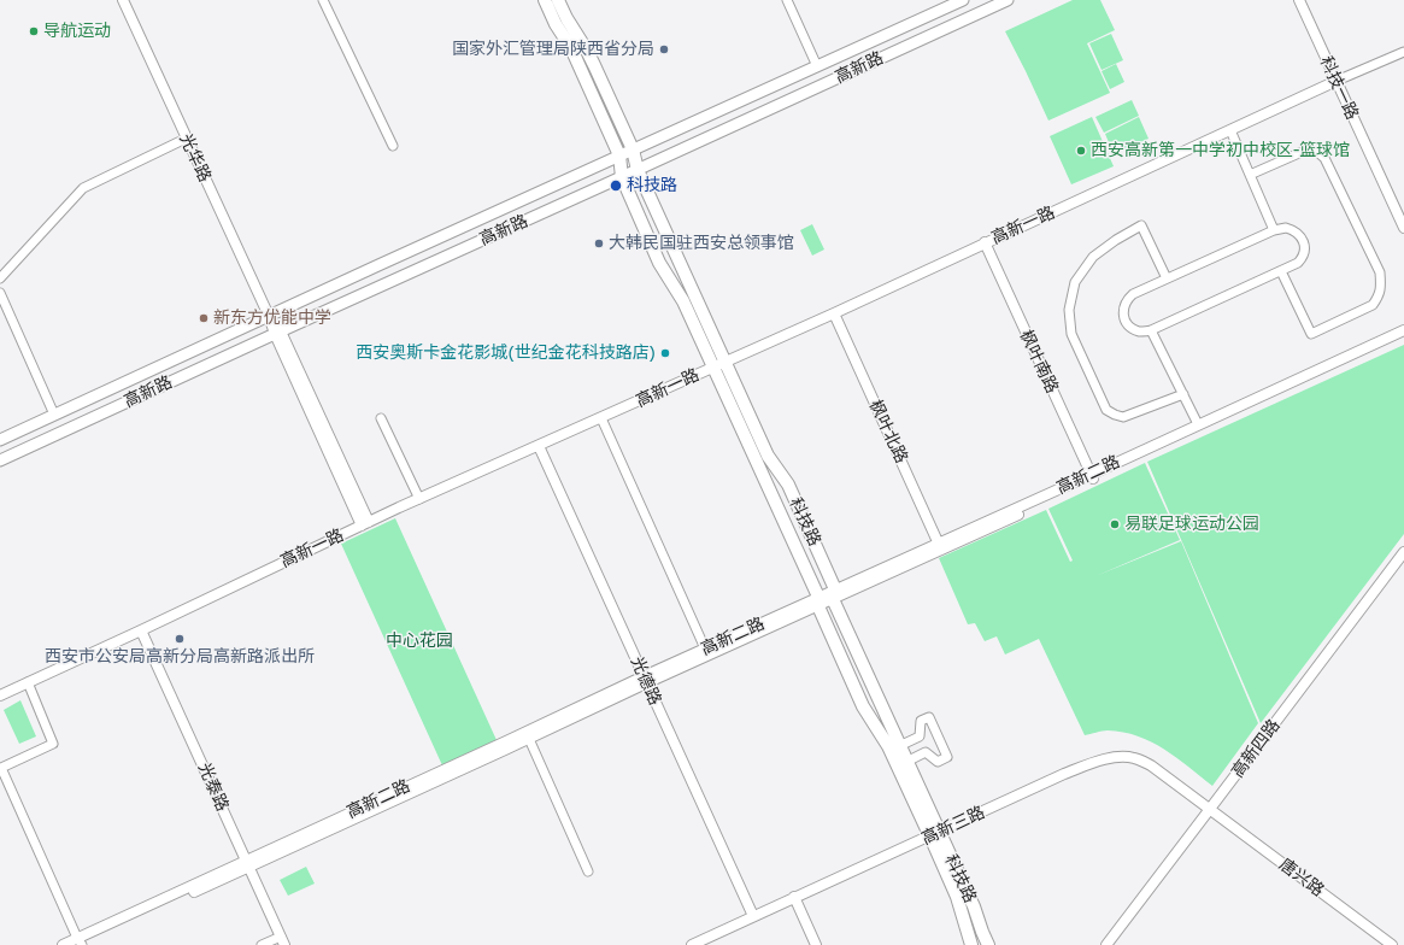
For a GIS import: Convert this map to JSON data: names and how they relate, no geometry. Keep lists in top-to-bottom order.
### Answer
{
  "streets": {
    "main road": ["高新路", "科技路"],
    "street": [
      "科技一路",
      "光华路",
      "高新一路",
      "枫叶南路",
      "枫叶北路",
      "高新二路",
      "光德路",
      "高新四路",
      "光泰路",
      "高新三路",
      "唐兴路"
    ]
  },
  "crossings": [
    ["高新路", "光华路"],
    ["高新路", "科技路"],
    ["科技一路", "高新一路"],
    ["光华路", "高新一路"],
    ["高新一路", "枫叶南路"],
    ["高新一路", "枫叶北路"],
    ["高新一路", "科技路"],
    ["高新一路", "光德路"],
    ["高新一路", "光泰路"],
    ["枫叶南路", "高新二路"],
    ["枫叶北路", "高新二路"],
    ["高新二路", "科技路"],
    ["高新二路", "光德路"],
    ["高新二路", "光泰路"],
    ["科技路", "高新三路"],
    ["光德路", "高新三路"],
    ["高新四路", "高新三路"],
    ["高新四路", "唐兴路"],
    ["高新三路", "唐兴路"]
  ],
  "parks": ["中心花园"],
  "places": [
    "导航运动",
    "国家外汇管理局陕西省分局",
    "西安高新第一中学初中校区-篮球馆",
    "科技路",
    "大韩民国驻西安总领事馆",
    "新东方优能中学",
    "西安奥斯卡金花影城(世纪金花科技路店)",
    "易联足球运动公园",
    "西安市公安局高新分局高新路派出所"
  ]
}
